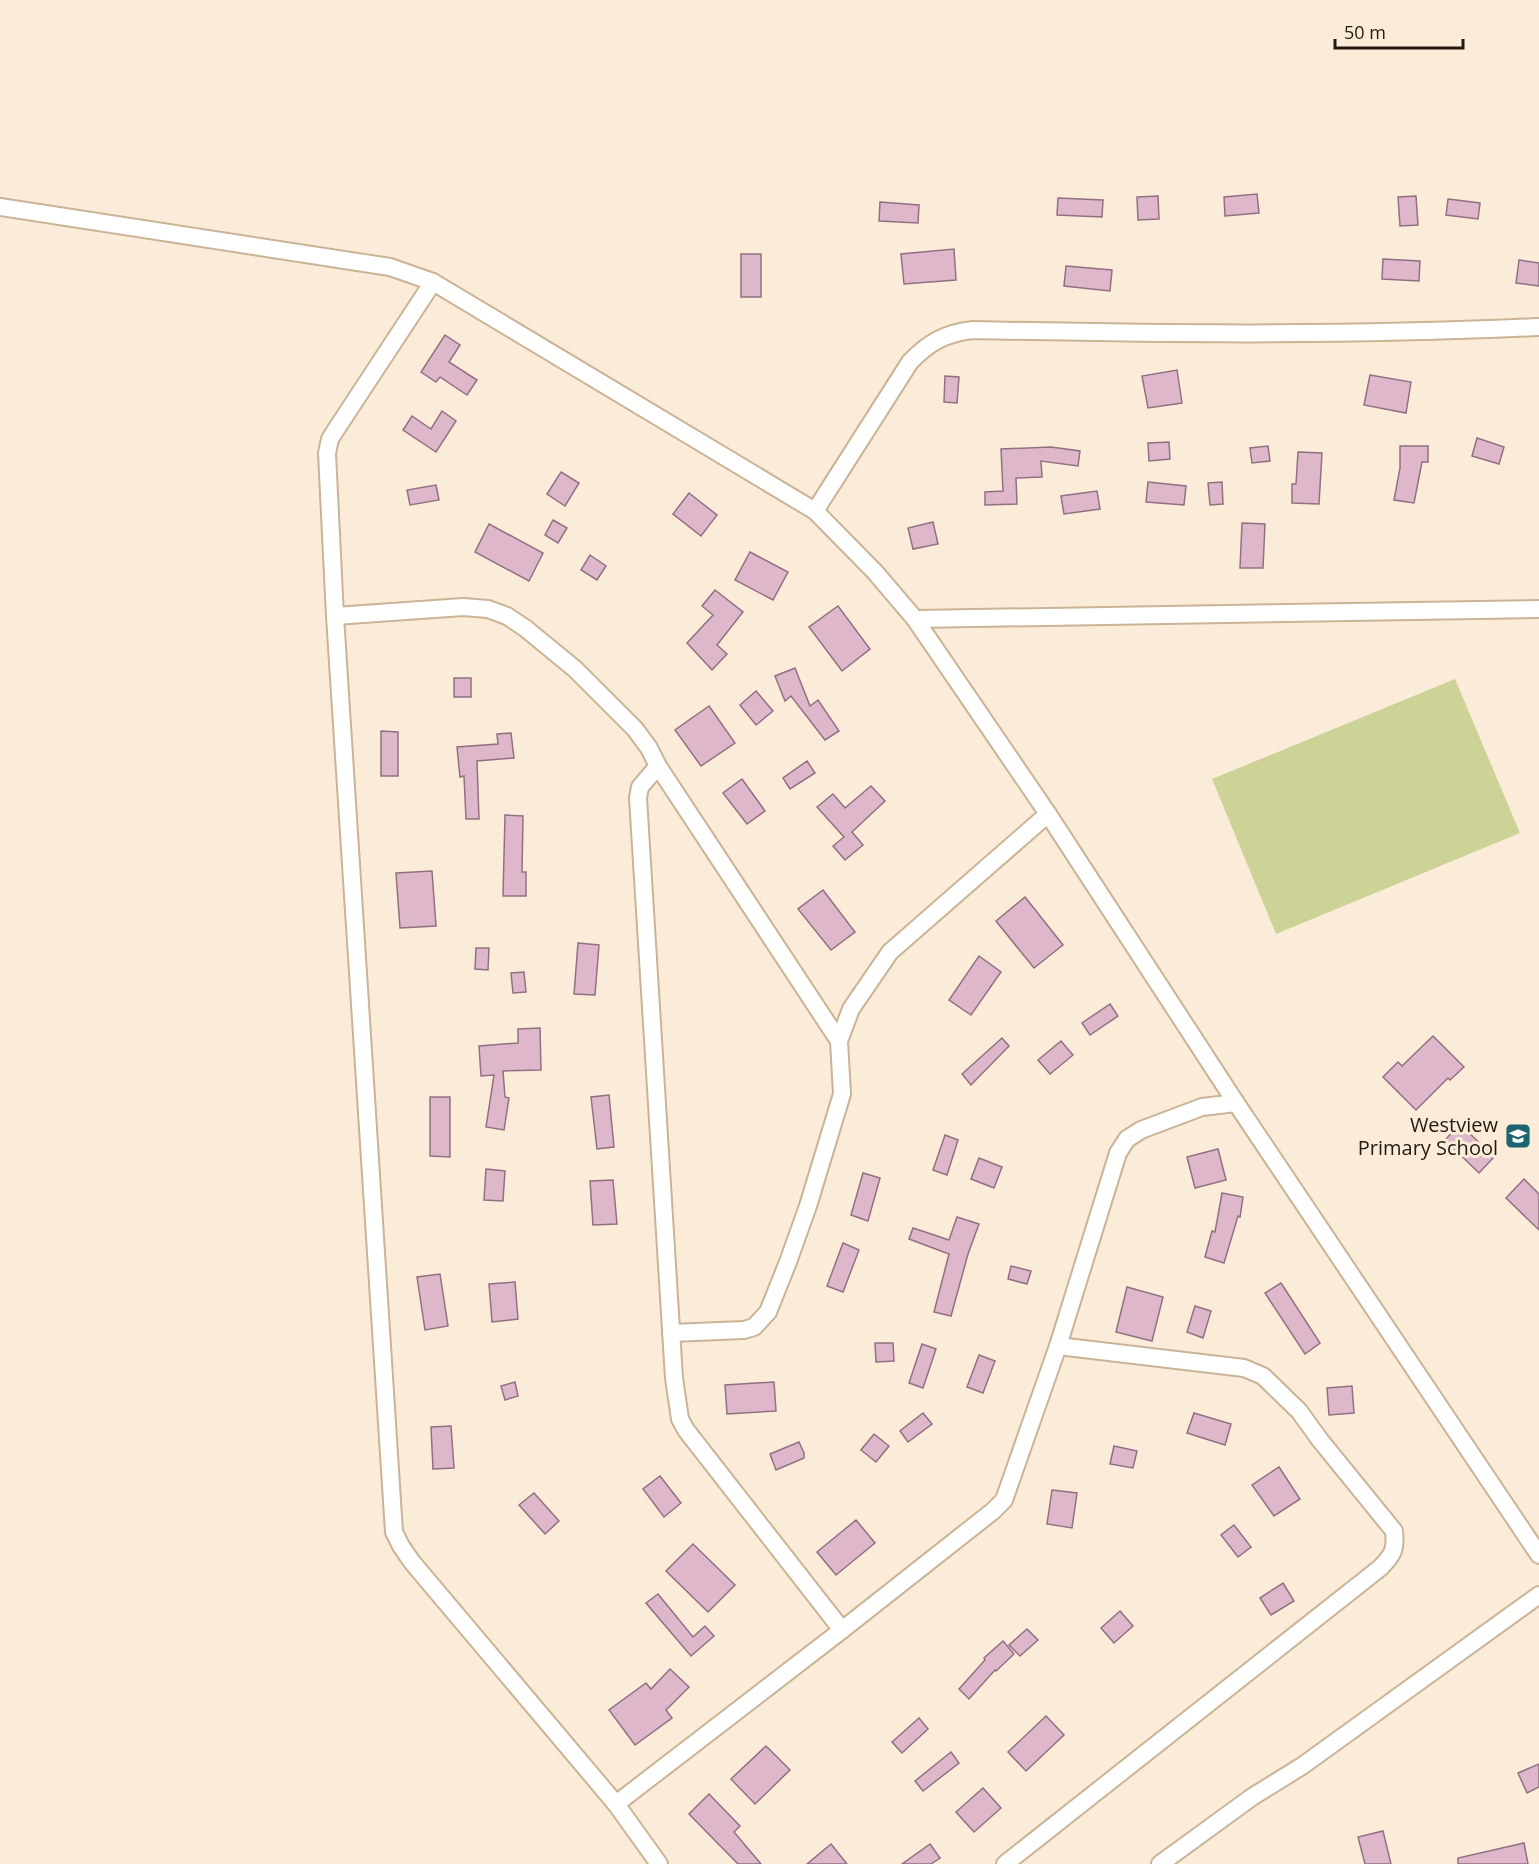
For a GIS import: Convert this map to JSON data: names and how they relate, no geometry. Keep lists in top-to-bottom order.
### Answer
{
  "places": {
    "school or university": ["Westview Primary School"]
  },
  "scale_bar": "50 m"
}
